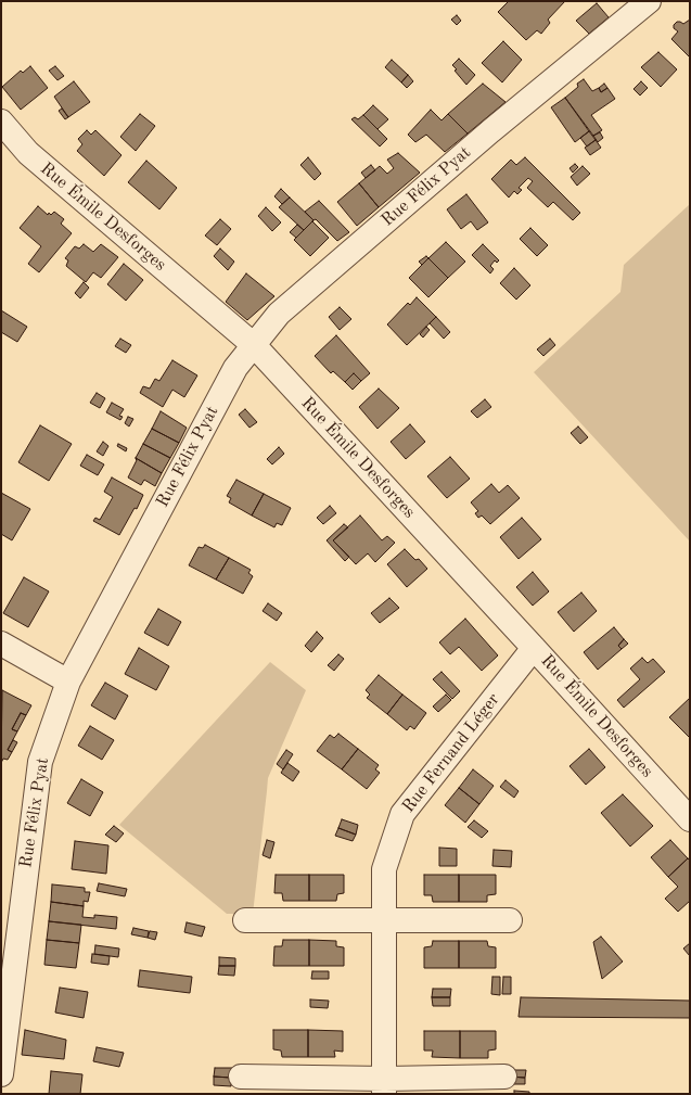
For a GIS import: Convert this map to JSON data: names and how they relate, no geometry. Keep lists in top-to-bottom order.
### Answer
{
  "streets": {
    "street": ["Rue Félix Pyat", "Rue Émile Desforges", "Rue Fernand Léger"]
  },
  "crossings": [
    ["Rue Félix Pyat", "Rue Émile Desforges"],
    ["Rue Émile Desforges", "Rue Fernand Léger"]
  ]
}
